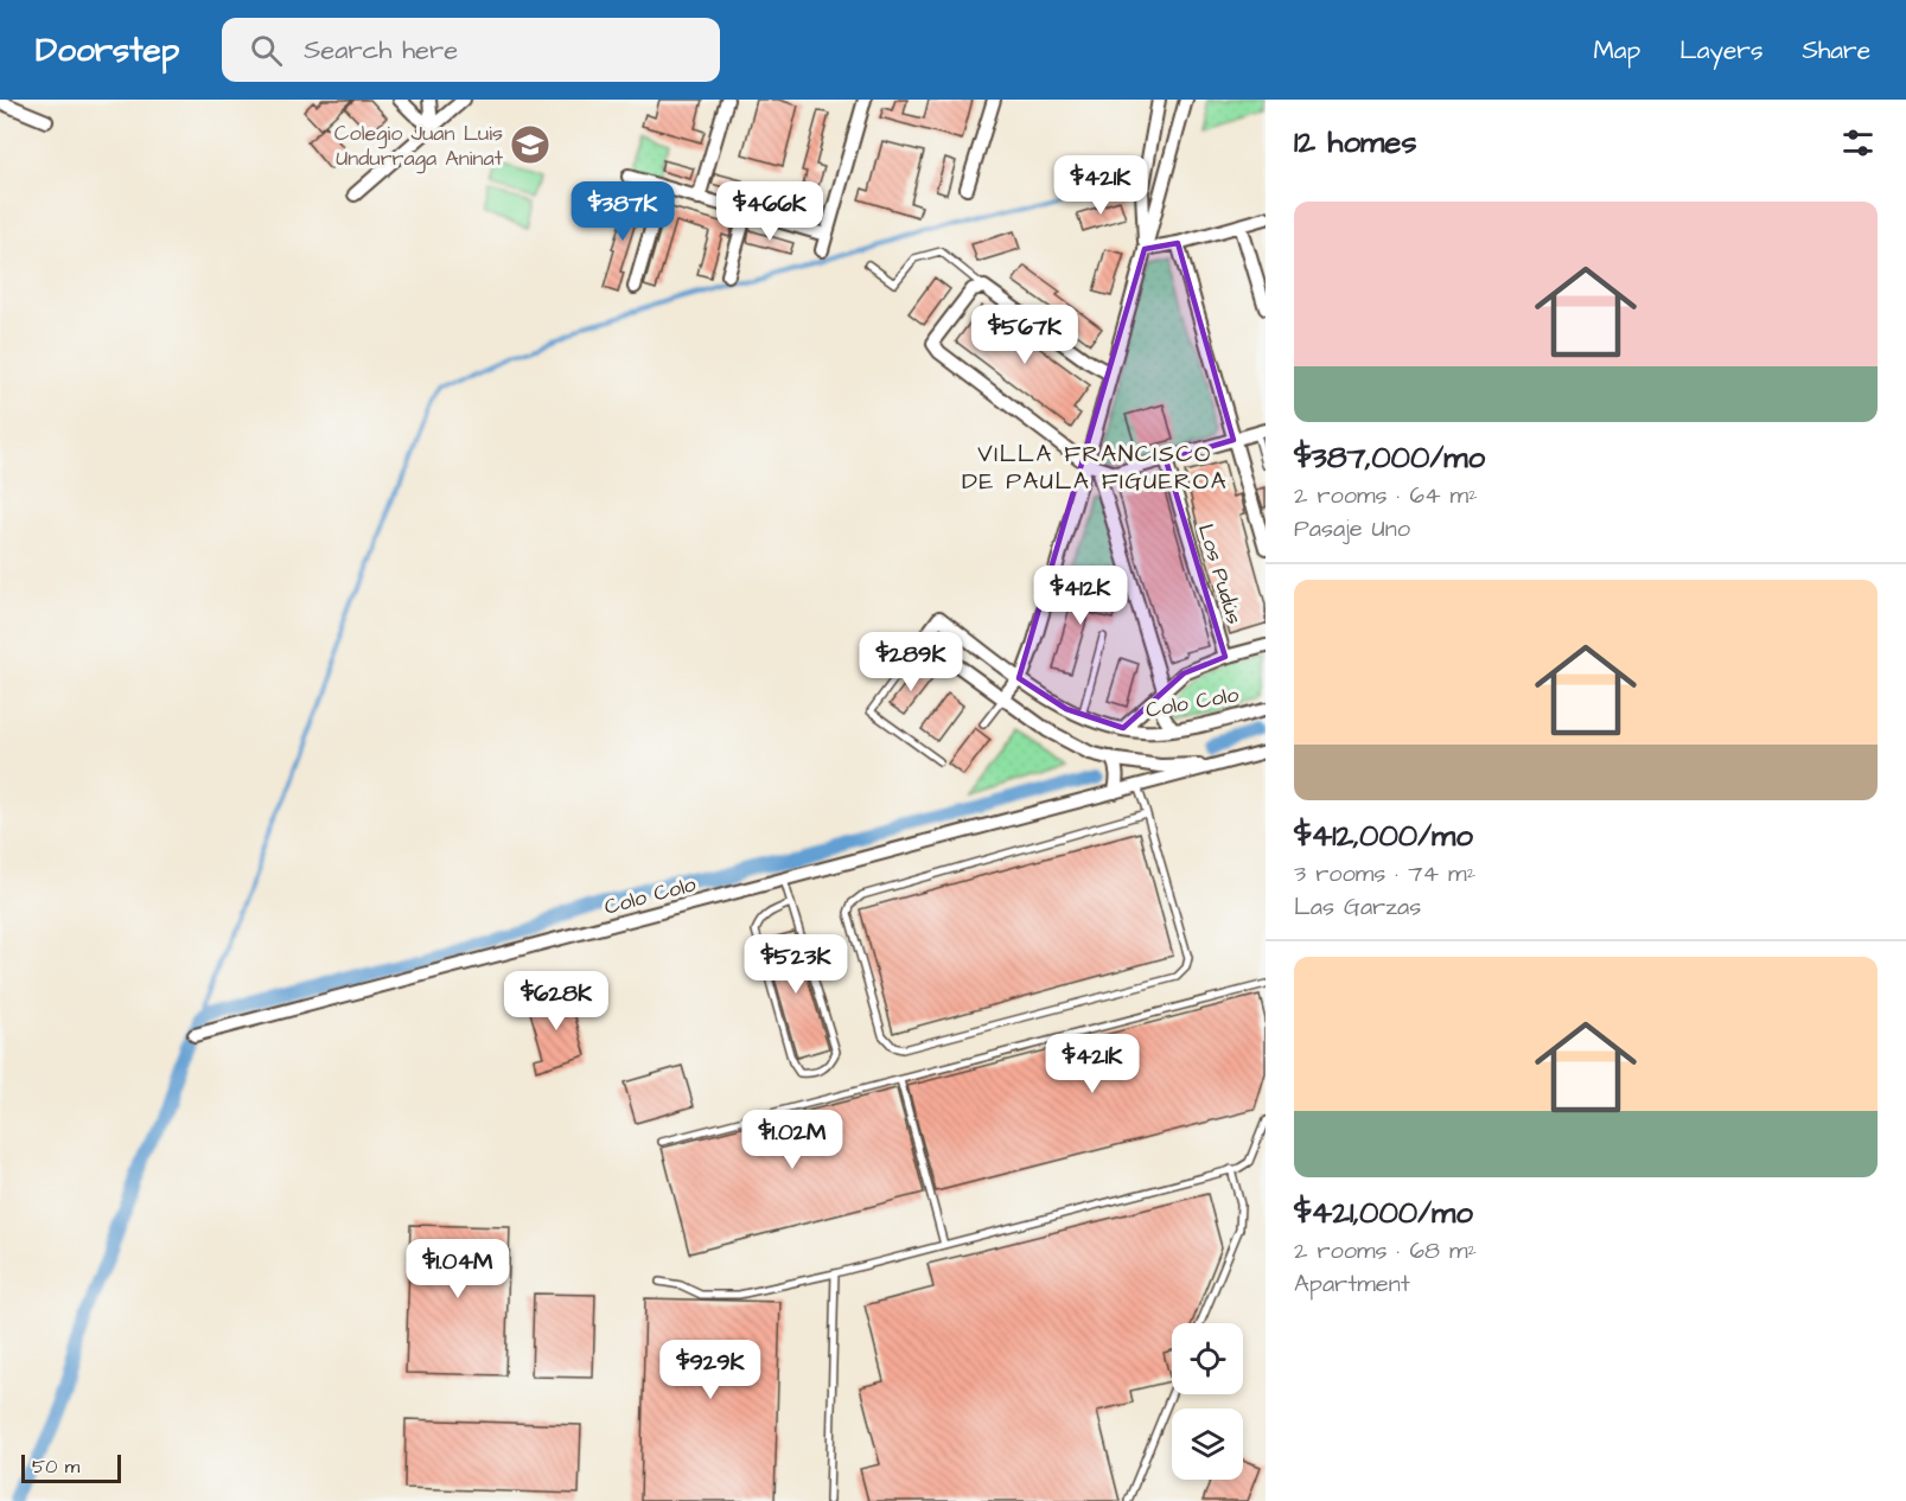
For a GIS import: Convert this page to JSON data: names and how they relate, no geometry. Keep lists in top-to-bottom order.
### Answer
{
  "streets": {
    "street": ["Los Pudús", "Colo Colo"]
  },
  "districts": ["VILLA FRANCISCO DE PAULA FIGUEROA"],
  "places": {
    "school or university": ["Colegio Juan Luis Undurraga Aninat"]
  },
  "scale_bar": "50 m",
  "page": {
    "header": "Doorstep",
    "search": "Search here",
    "nav": ["Map", "Layers", "Share"],
    "heading": "12 homes",
    "price": [
      "$421K",
      "$387K",
      "$466K",
      "$567K",
      "$412K",
      "$289K",
      "$523K",
      "$628K",
      "$421K",
      "$1.02M",
      "$1.04M",
      "$929K"
    ],
    "list": [
      {
        "name": "$387,000/mo",
        "note": "2 rooms · 64 m² · Pasaje Uno"
      },
      {
        "name": "$412,000/mo",
        "note": "3 rooms · 74 m² · Las Garzas"
      },
      {
        "name": "$421,000/mo",
        "note": "2 rooms · 68 m² · Apartment"
      }
    ],
    "scale": "50 m"
  }
}
